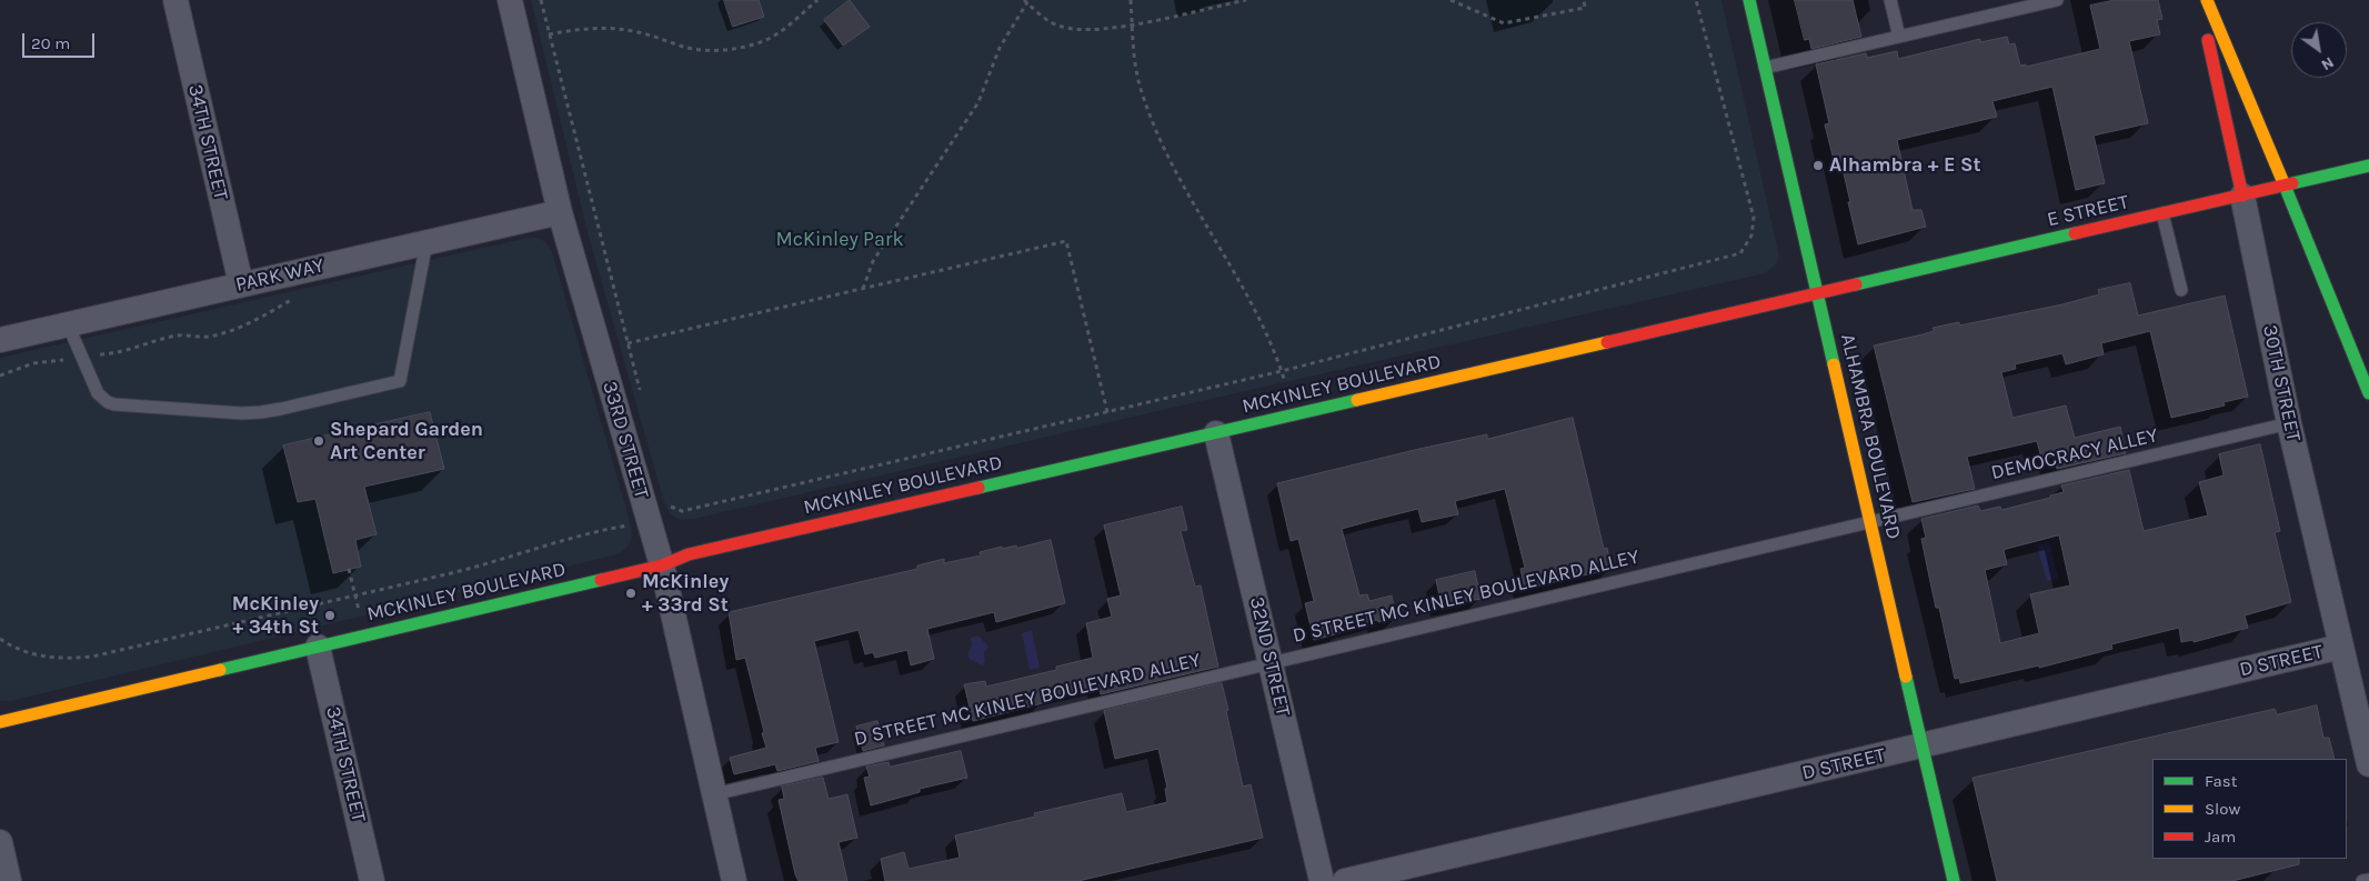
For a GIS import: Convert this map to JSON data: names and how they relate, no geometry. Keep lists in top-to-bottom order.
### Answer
{
  "streets": {
    "main road": [
      "E STREET",
      "30TH STREET",
      "MCKINLEY BOULEVARD",
      "ALHAMBRA BOULEVARD"
    ],
    "street": [
      "34TH STREET",
      "PARK WAY",
      "33RD STREET",
      "32ND STREET",
      "D STREET"
    ],
    "lane": ["DEMOCRACY ALLEY", "D STREET MC KINLEY BOULEVARD ALLEY"]
  },
  "crossings": [
    ["34TH STREET", "PARK WAY"],
    ["34TH STREET", "MCKINLEY BOULEVARD"],
    ["E STREET", "30TH STREET"],
    ["E STREET", "MCKINLEY BOULEVARD"],
    ["E STREET", "ALHAMBRA BOULEVARD"],
    ["PARK WAY", "33RD STREET"],
    ["30TH STREET", "DEMOCRACY ALLEY"],
    ["30TH STREET", "D STREET"],
    ["MCKINLEY BOULEVARD", "ALHAMBRA BOULEVARD"],
    ["MCKINLEY BOULEVARD", "33RD STREET"],
    ["MCKINLEY BOULEVARD", "32ND STREET"],
    ["ALHAMBRA BOULEVARD", "DEMOCRACY ALLEY"],
    ["ALHAMBRA BOULEVARD", "D STREET MC KINLEY BOULEVARD ALLEY"],
    ["ALHAMBRA BOULEVARD", "D STREET"],
    ["33RD STREET", "D STREET MC KINLEY BOULEVARD ALLEY"],
    ["DEMOCRACY ALLEY", "D STREET MC KINLEY BOULEVARD ALLEY"],
    ["D STREET MC KINLEY BOULEVARD ALLEY", "32ND STREET"]
  ],
  "parks": ["McKinley Park"],
  "places": [
    "Alhambra + E St",
    "Shepard Garden Art Center",
    "McKinley + 33rd St",
    "McKinley + 34th St"
  ],
  "legend": ["Fast", "Slow", "Jam"],
  "scale_bar": "20 m",
  "north": "bottom right"
}
